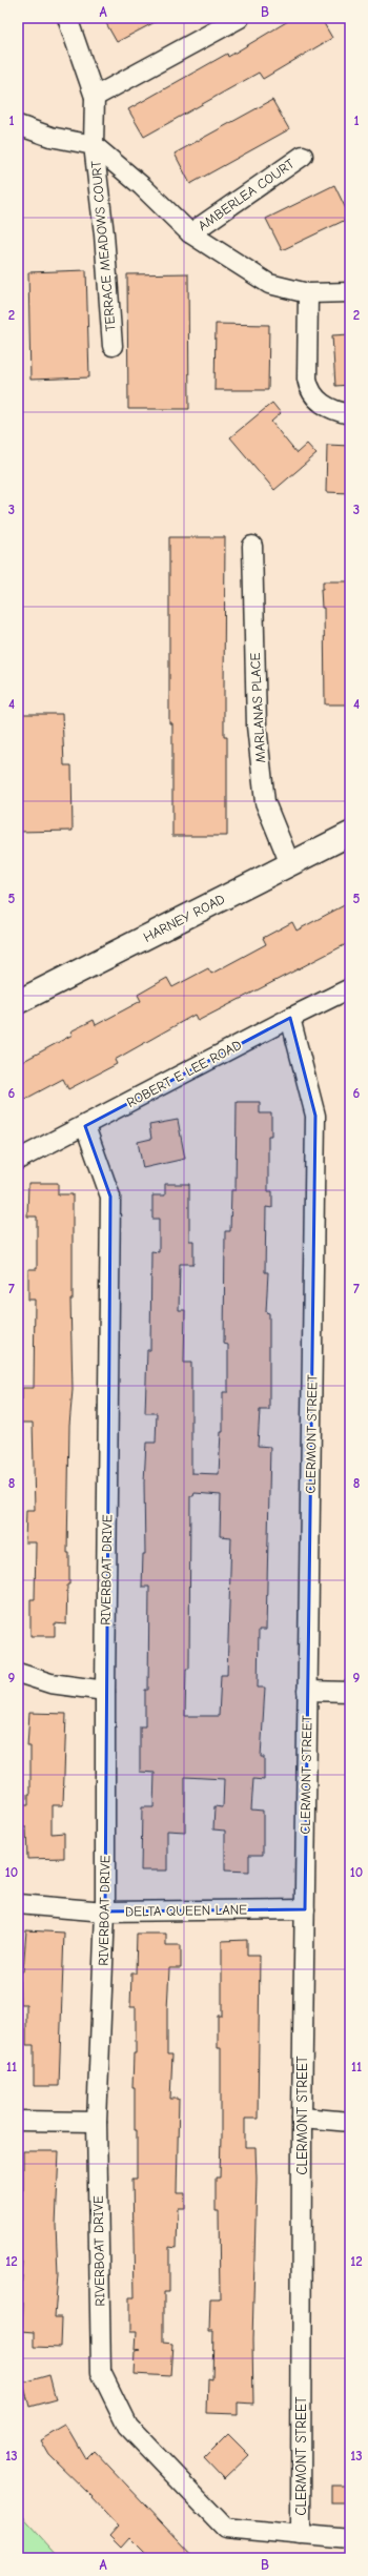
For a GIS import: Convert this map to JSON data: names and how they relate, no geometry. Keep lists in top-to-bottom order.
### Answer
{
  "streets": {
    "street": [
      "AMBERLEA COURT",
      "TERRACE MEADOWS COURT",
      "MARLANAS PLACE",
      "HARNEY ROAD",
      "ROBERT E LEE ROAD",
      "CLERMONT STREET",
      "RIVERBOAT DRIVE",
      "DELTA QUEEN LANE"
    ]
  },
  "crossings": [
    ["MARLANAS PLACE", "HARNEY ROAD"],
    ["ROBERT E LEE ROAD", "CLERMONT STREET"],
    ["ROBERT E LEE ROAD", "RIVERBOAT DRIVE"],
    ["CLERMONT STREET", "RIVERBOAT DRIVE"],
    ["CLERMONT STREET", "DELTA QUEEN LANE"],
    ["RIVERBOAT DRIVE", "DELTA QUEEN LANE"]
  ],
  "grid": {
    "columns": ["A", "B"],
    "rows": [
      "1",
      "2",
      "3",
      "4",
      "5",
      "6",
      "7",
      "8",
      "9",
      "10",
      "11",
      "12",
      "13"
    ]
  }
}
